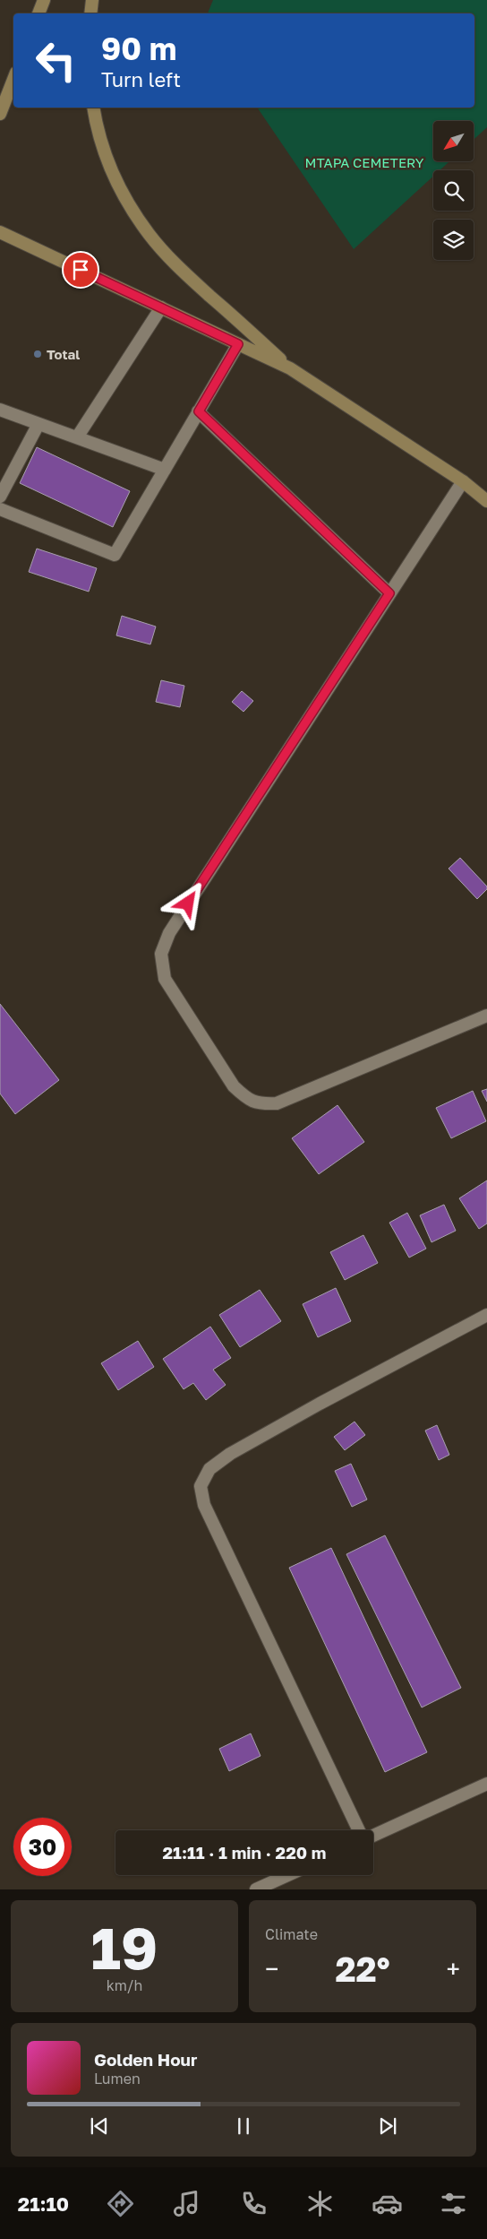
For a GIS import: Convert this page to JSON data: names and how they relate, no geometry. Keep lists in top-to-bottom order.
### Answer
{
  "parks": ["MTAPA CEMETERY"],
  "places": ["Total"],
  "north": "bottom left",
  "page": {
    "turn": ["90 m", "Turn left"],
    "limit": "30",
    "trip": "21:11 · 1 min · 220 m",
    "tile": [
      ["19", "km/h"],
      "Climate"
    ],
    "heat": ["−", "22°", "+"],
    "song": ["Golden Hour", "Lumen"],
    "tabs": "21:10"
  }
}
